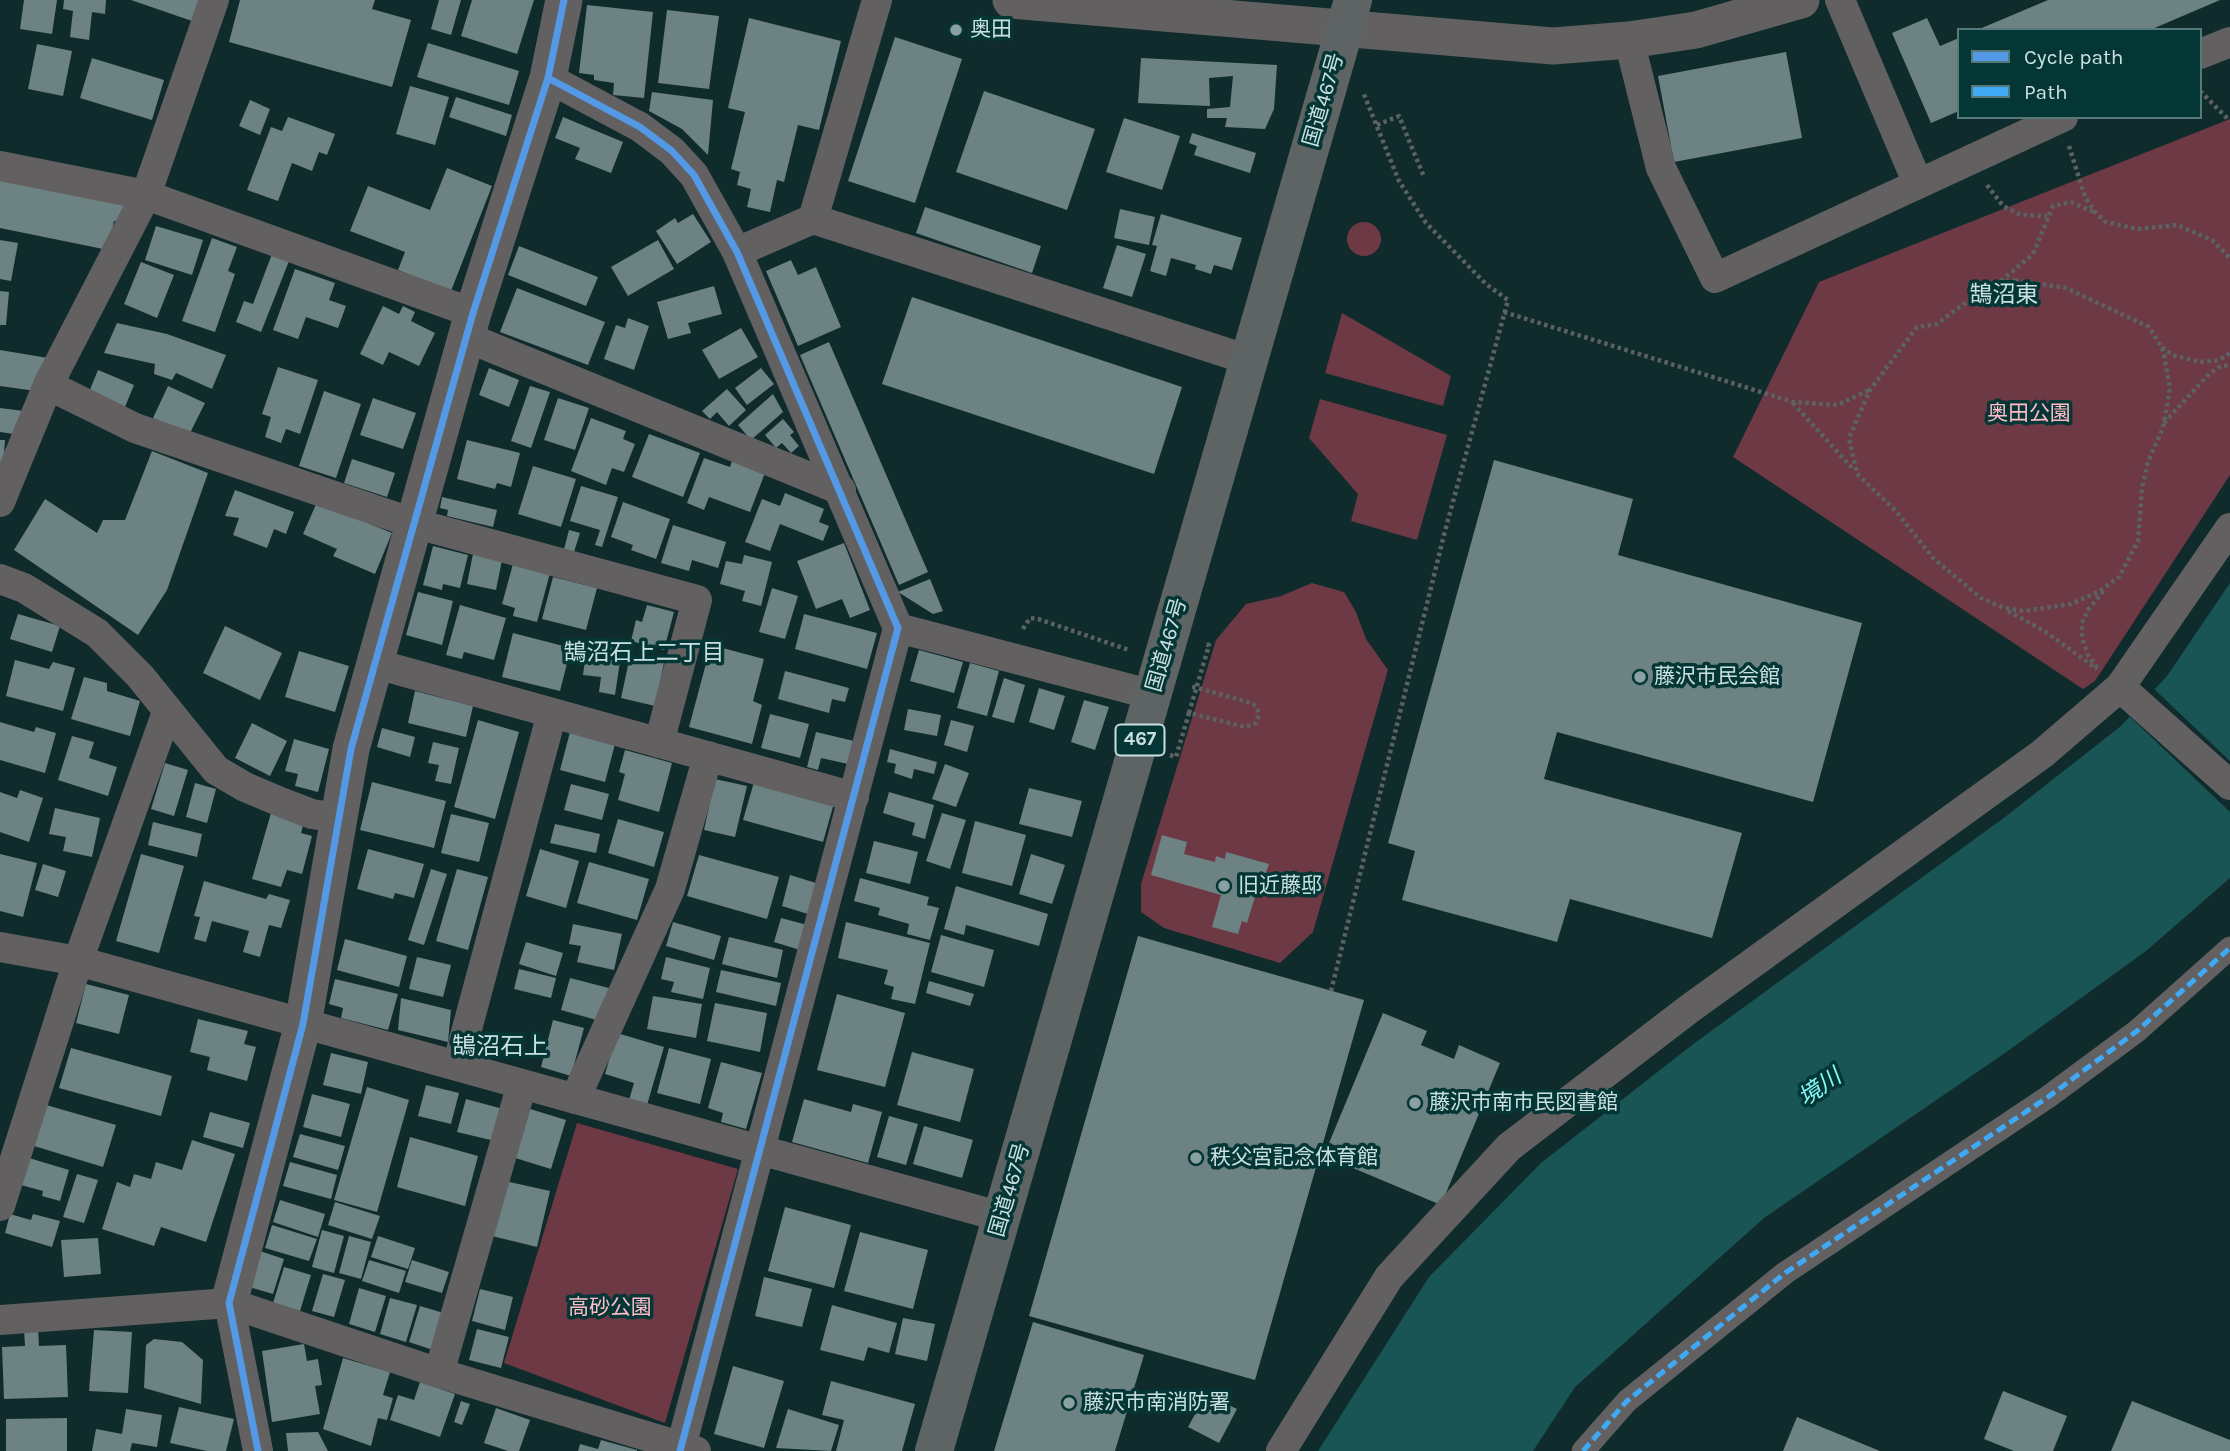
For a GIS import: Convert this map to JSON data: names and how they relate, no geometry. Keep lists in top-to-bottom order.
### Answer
{
  "streets": {
    "highway": ["国道467号", "467"]
  },
  "districts": ["鵠沼東", "鵠沼石上二丁目", "鵠沼石上"],
  "water": ["境川"],
  "parks": ["奥田公園", "高砂公園"],
  "places": [
    "奥田",
    "藤沢市民会館",
    "旧近藤邸",
    "藤沢市南市民図書館",
    "秩父宮記念体育館",
    "藤沢市南消防署"
  ],
  "legend": ["Cycle path", "Path"]
}
